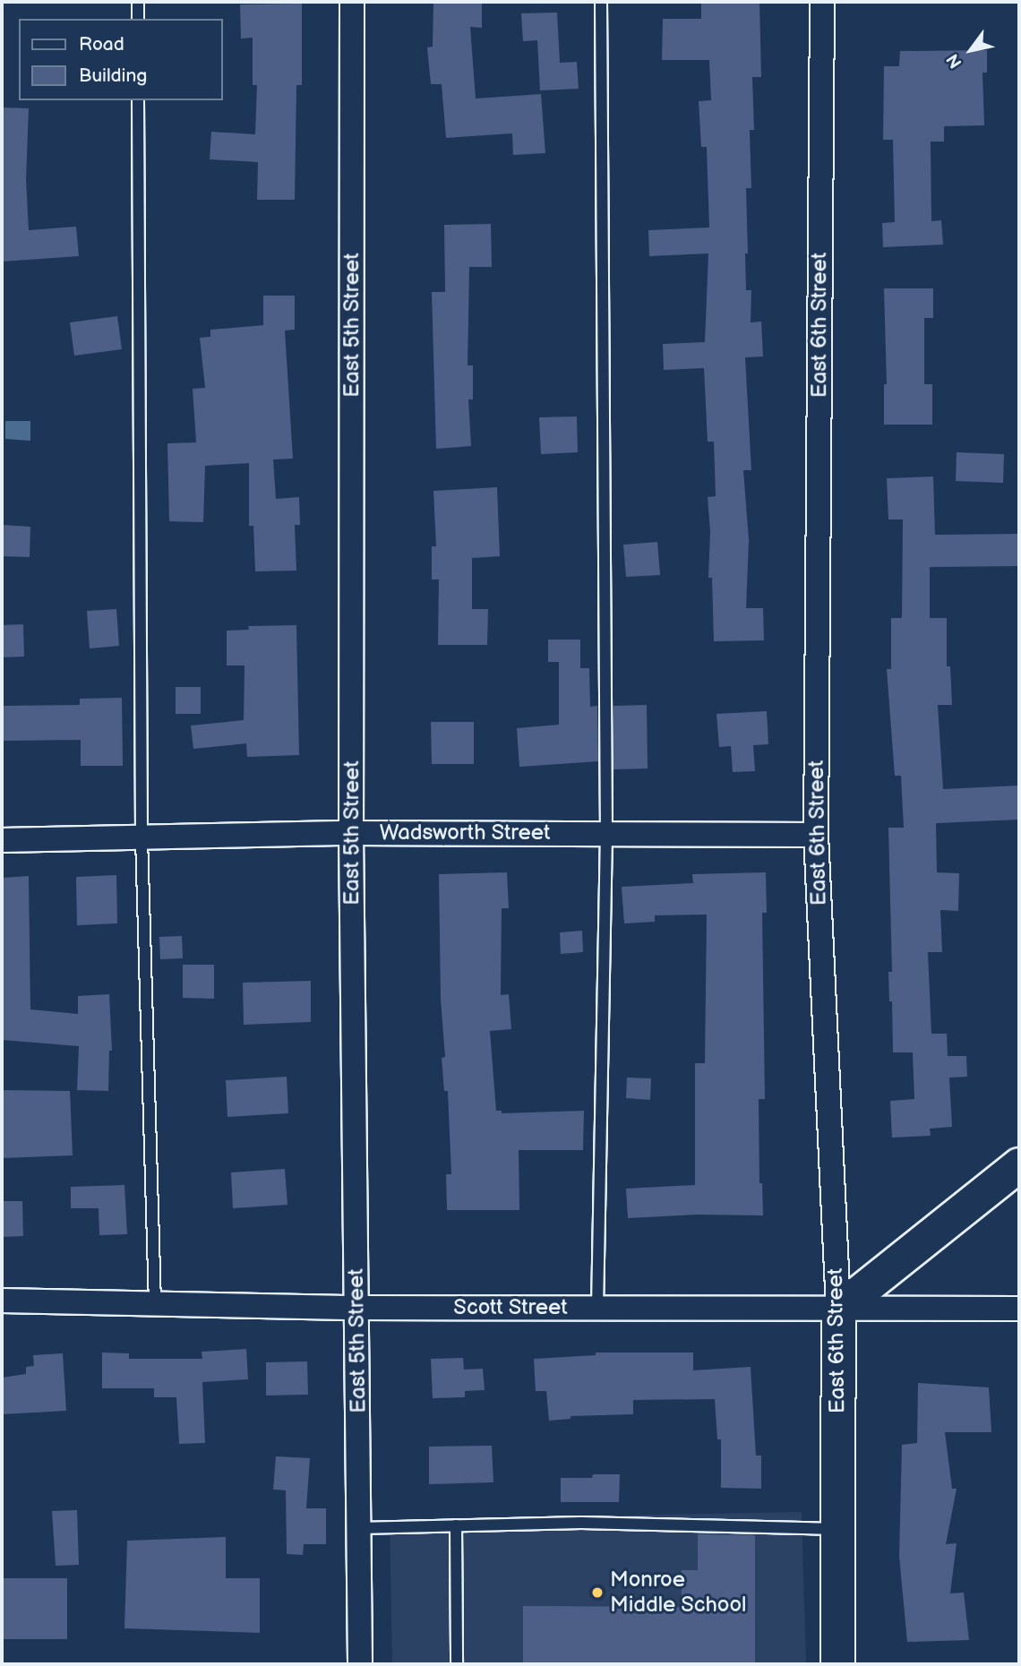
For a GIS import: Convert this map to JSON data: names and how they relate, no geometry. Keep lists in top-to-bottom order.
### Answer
{
  "streets": {
    "street": [
      "East 5th Street",
      "East 6th Street",
      "Wadsworth Street",
      "Scott Street"
    ]
  },
  "crossings": [
    ["East 5th Street", "Wadsworth Street"],
    ["East 5th Street", "Scott Street"],
    ["East 6th Street", "Wadsworth Street"],
    ["East 6th Street", "Scott Street"]
  ],
  "places": ["Monroe Middle School"],
  "legend": ["Road", "Building"],
  "north": "bottom left"
}
